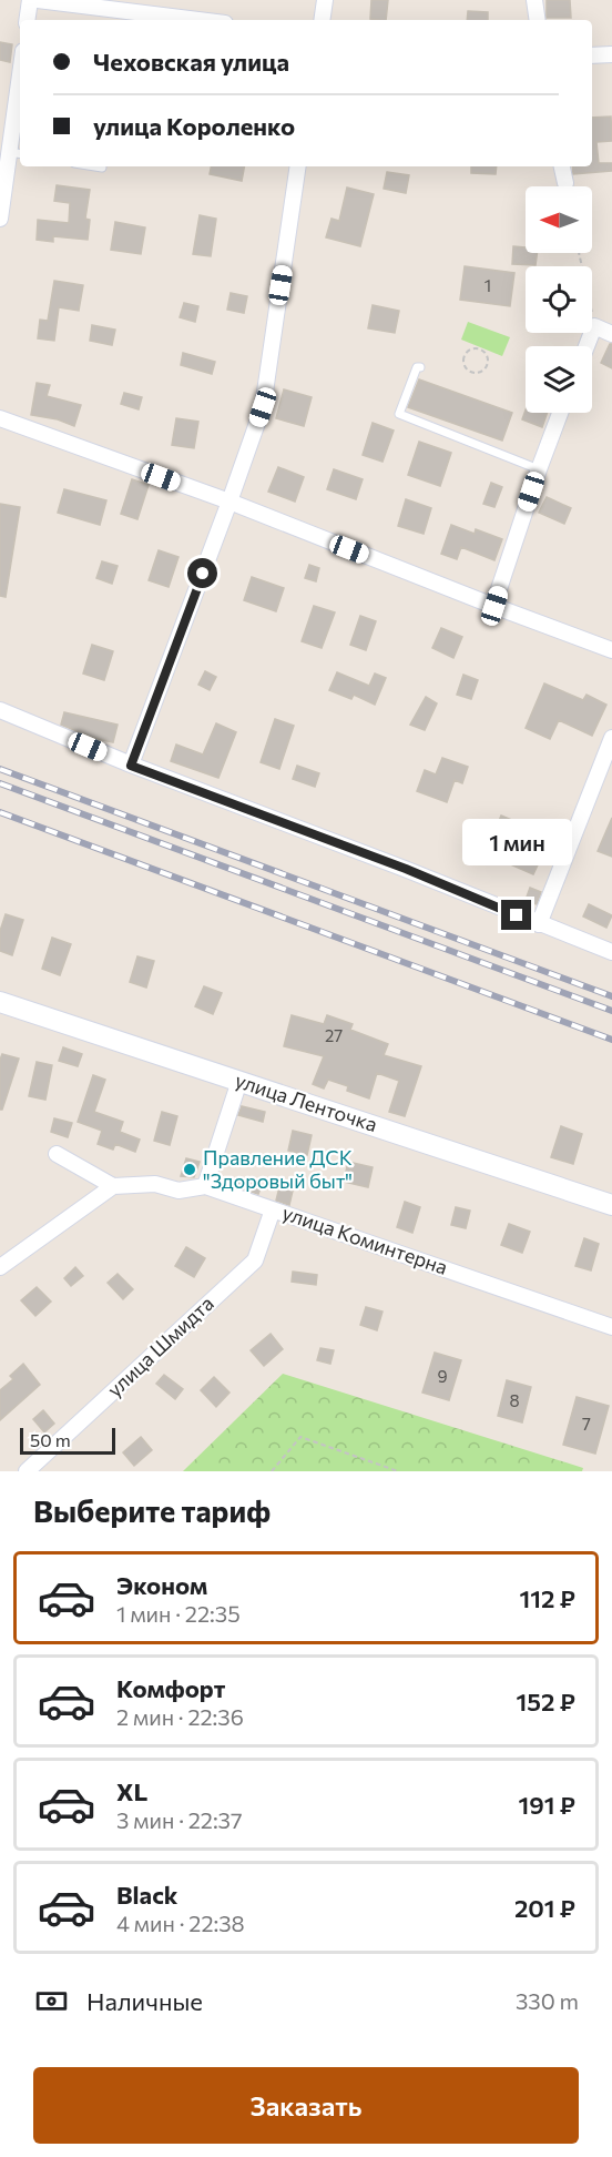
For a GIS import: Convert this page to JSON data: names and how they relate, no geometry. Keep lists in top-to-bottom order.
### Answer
{
  "streets": {
    "main road": ["улица Ленточка"],
    "street": ["улица Коминтерна", "улица Шмидта"]
  },
  "crossings": [
    ["улица Коминтерна", "улица Шмидта"]
  ],
  "places": ["Правление ДСК \"Здоровый быт\""],
  "house_numbers": [
    "1",
    "27",
    "9",
    "8",
    "7"
  ],
  "scale_bar": "50 m",
  "north": "left",
  "page": {
    "banner": ["Чеховская улица", "улица Короленко"],
    "bubble": "1 мин",
    "scale": "50 m",
    "heading": "Выберите тариф",
    "list": [
      {
        "name": "Эконом",
        "note": "1 мин · 22:35",
        "value": "112 ₽"
      },
      {
        "name": "Комфорт",
        "note": "2 мин · 22:36",
        "value": "152 ₽"
      },
      {
        "name": "XL",
        "note": "3 мин · 22:37",
        "value": "191 ₽"
      },
      {
        "name": "Black",
        "note": "4 мин · 22:38",
        "value": "201 ₽"
      }
    ],
    "pay": ["Наличные", "330 m"],
    "buttons": "Заказать"
  }
}
